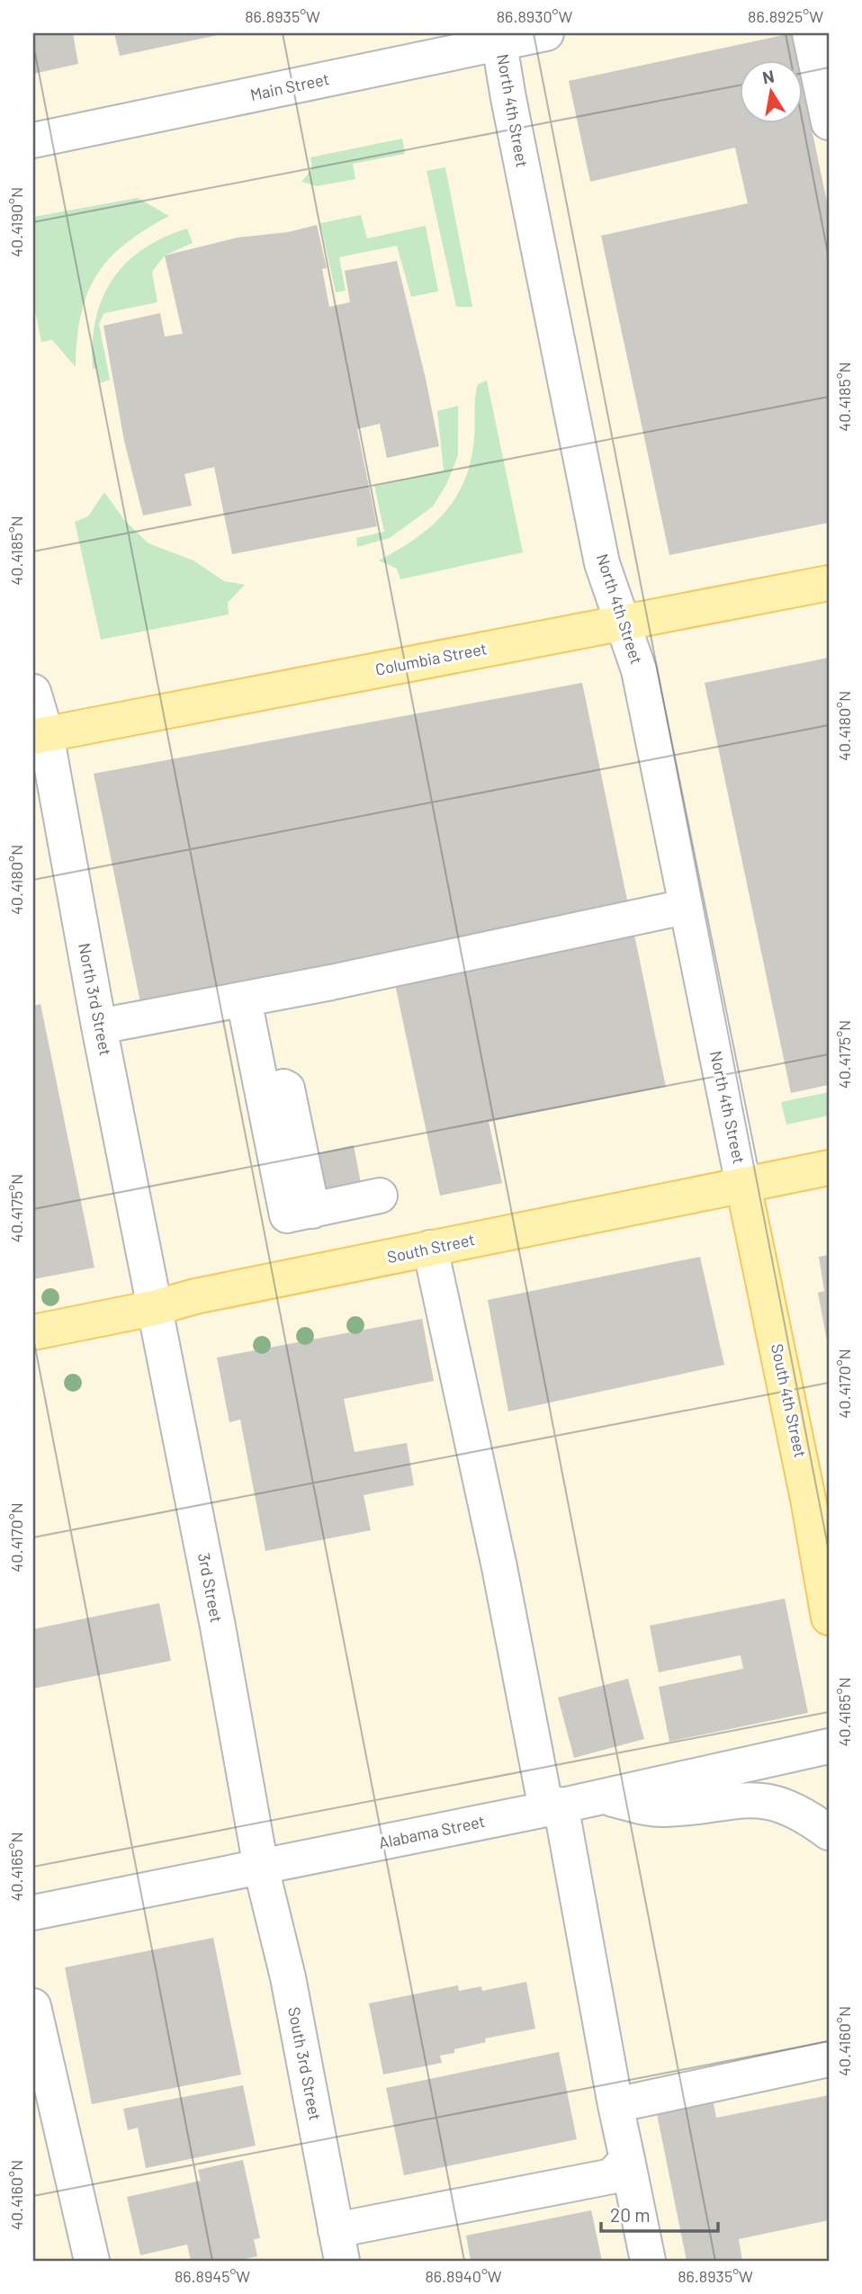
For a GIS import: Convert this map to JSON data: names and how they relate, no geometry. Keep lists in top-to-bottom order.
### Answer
{
  "streets": {
    "main road": ["Columbia Street", "South Street", "South 4th Street"],
    "street": [
      "Main Street",
      "North 4th Street",
      "North 3rd Street",
      "3rd Street",
      "Alabama Street",
      "South 3rd Street"
    ]
  },
  "crossings": [
    ["Main Street", "North 4th Street"],
    ["North 4th Street", "Columbia Street"],
    ["North 4th Street", "South Street"],
    ["North 4th Street", "South 4th Street"],
    ["Columbia Street", "North 3rd Street"],
    ["North 3rd Street", "South Street"],
    ["North 3rd Street", "3rd Street"],
    ["South Street", "South 4th Street"],
    ["South Street", "3rd Street"],
    ["3rd Street", "Alabama Street"],
    ["3rd Street", "South 3rd Street"],
    ["Alabama Street", "South 3rd Street"]
  ],
  "scale_bar": "20 m",
  "north": "top",
  "coordinates": [
    "86.8935°W",
    "86.8930°W",
    "86.8925°W",
    "40.4190°N",
    "40.4185°N",
    "40.4180°N",
    "40.4175°N",
    "40.4170°N",
    "40.4165°N",
    "40.4160°N",
    "86.8945°W",
    "86.8940°W"
  ]
}
